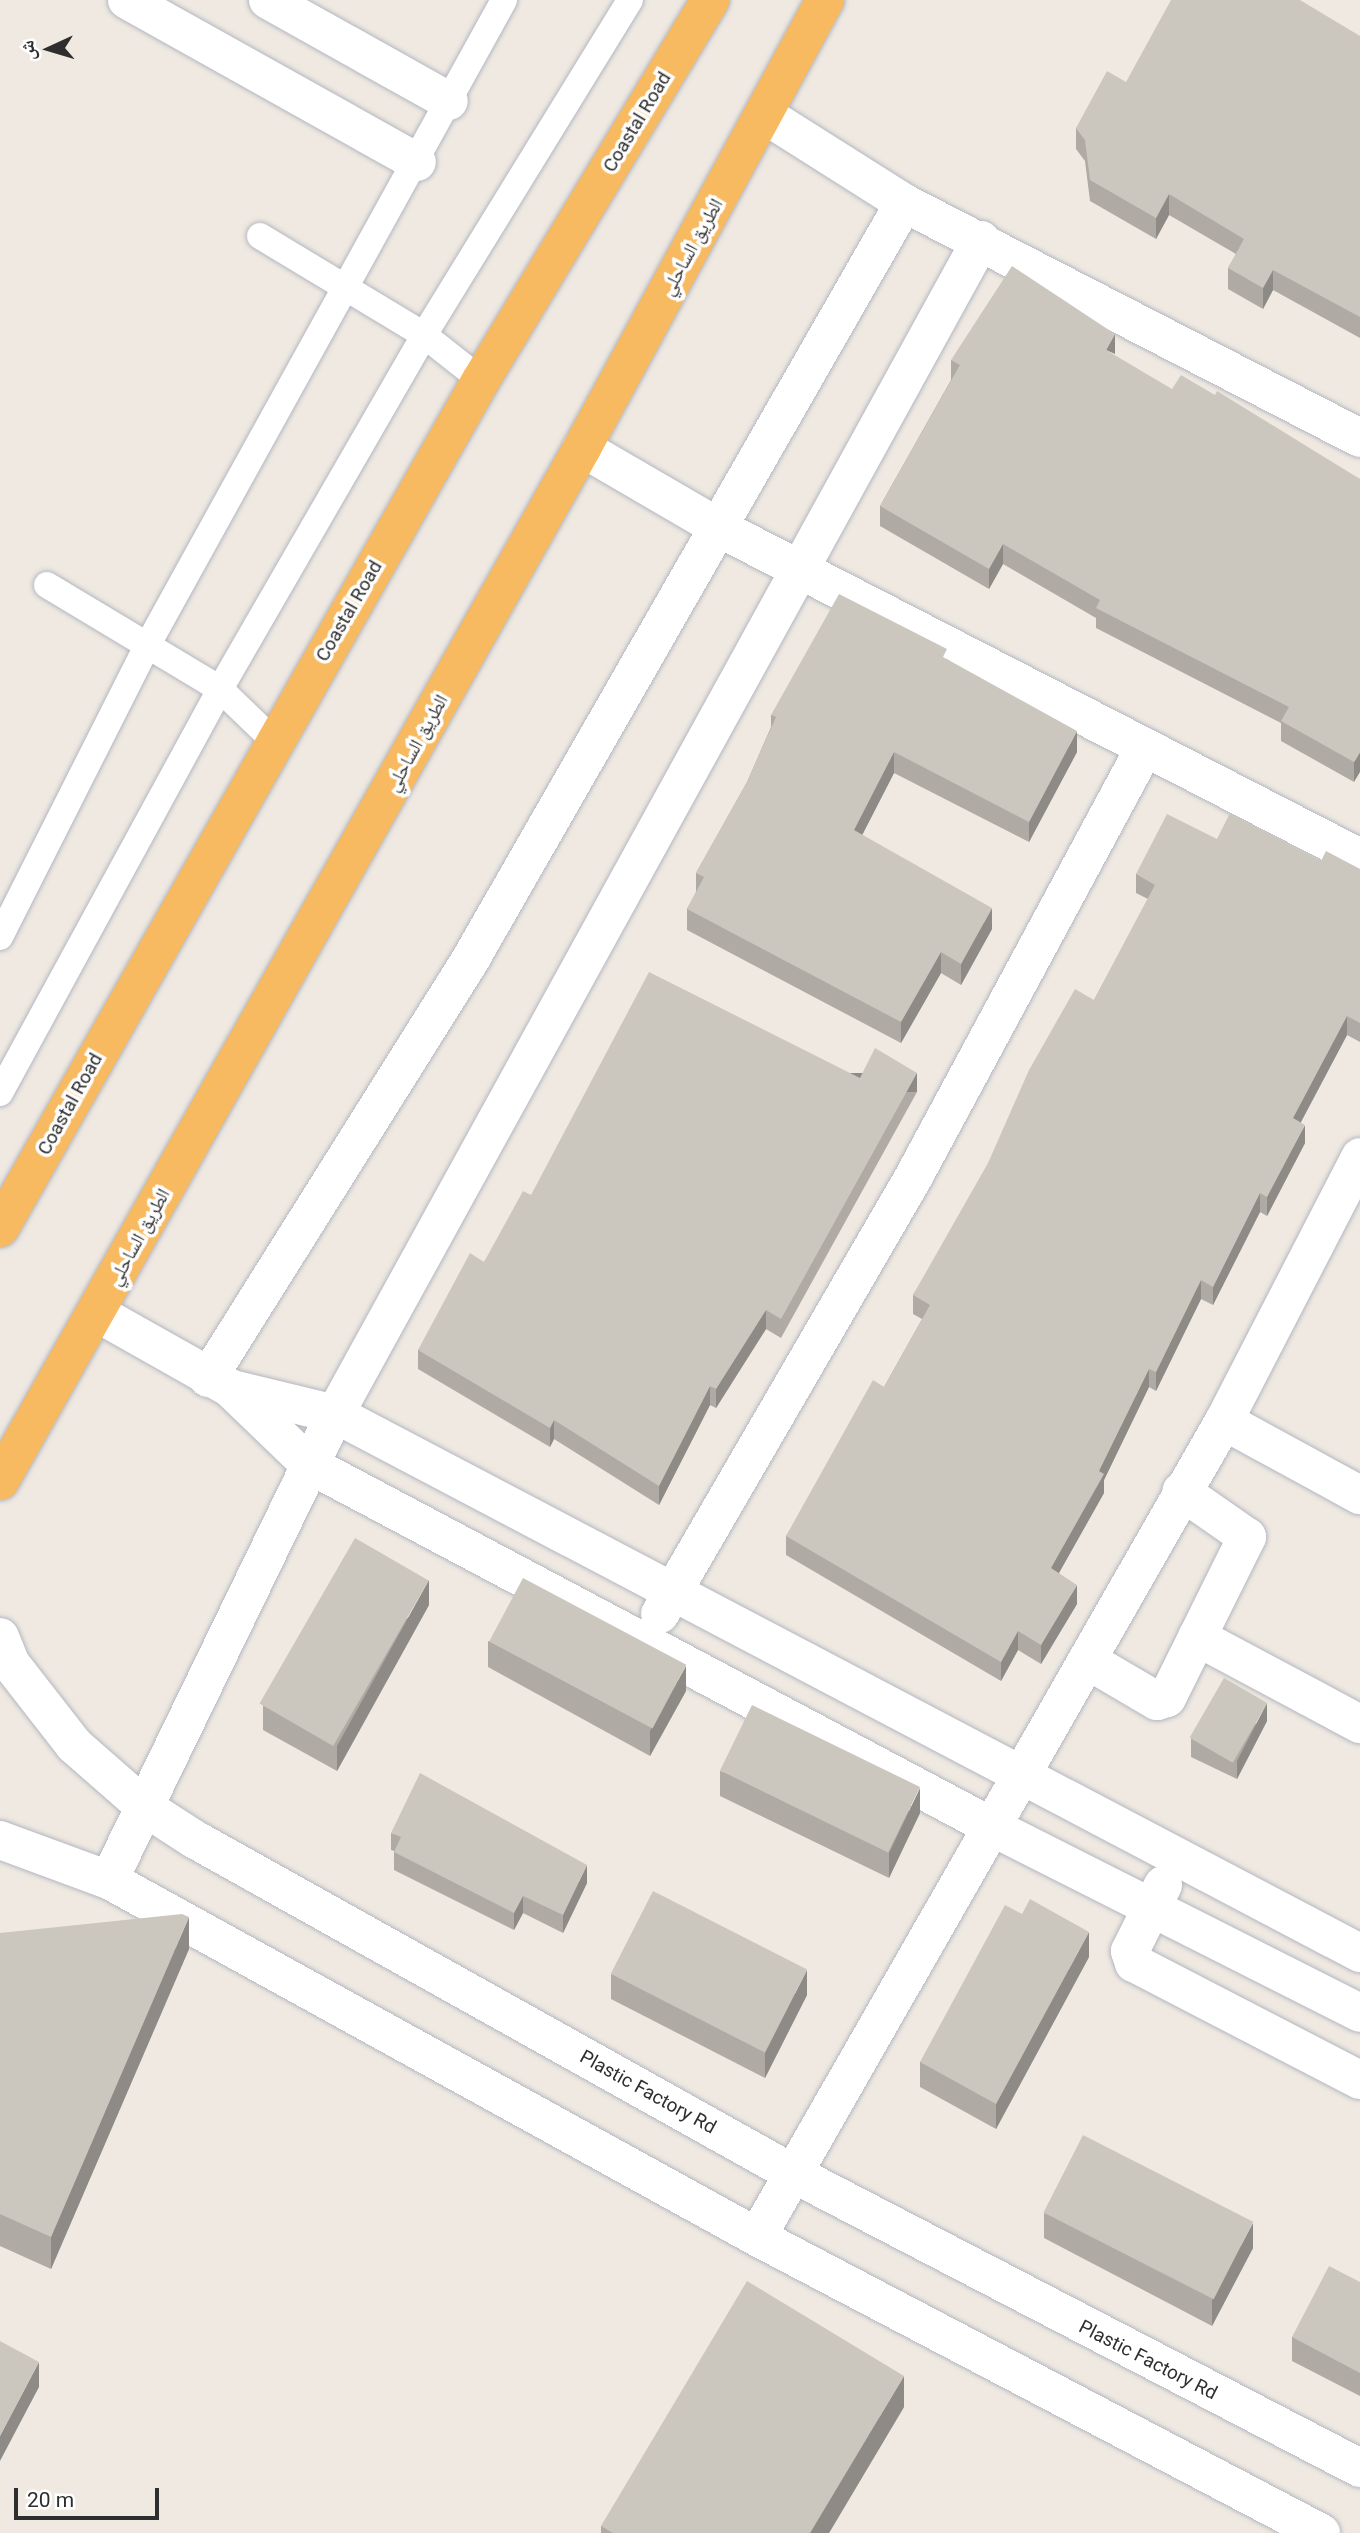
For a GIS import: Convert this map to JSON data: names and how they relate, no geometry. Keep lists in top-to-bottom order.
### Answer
{
  "streets": {
    "highway": ["Coastal Road", "الطريق الساحلي"],
    "street": ["Plastic Factory Rd"]
  },
  "scale_bar": "20 m",
  "north": "left"
}
